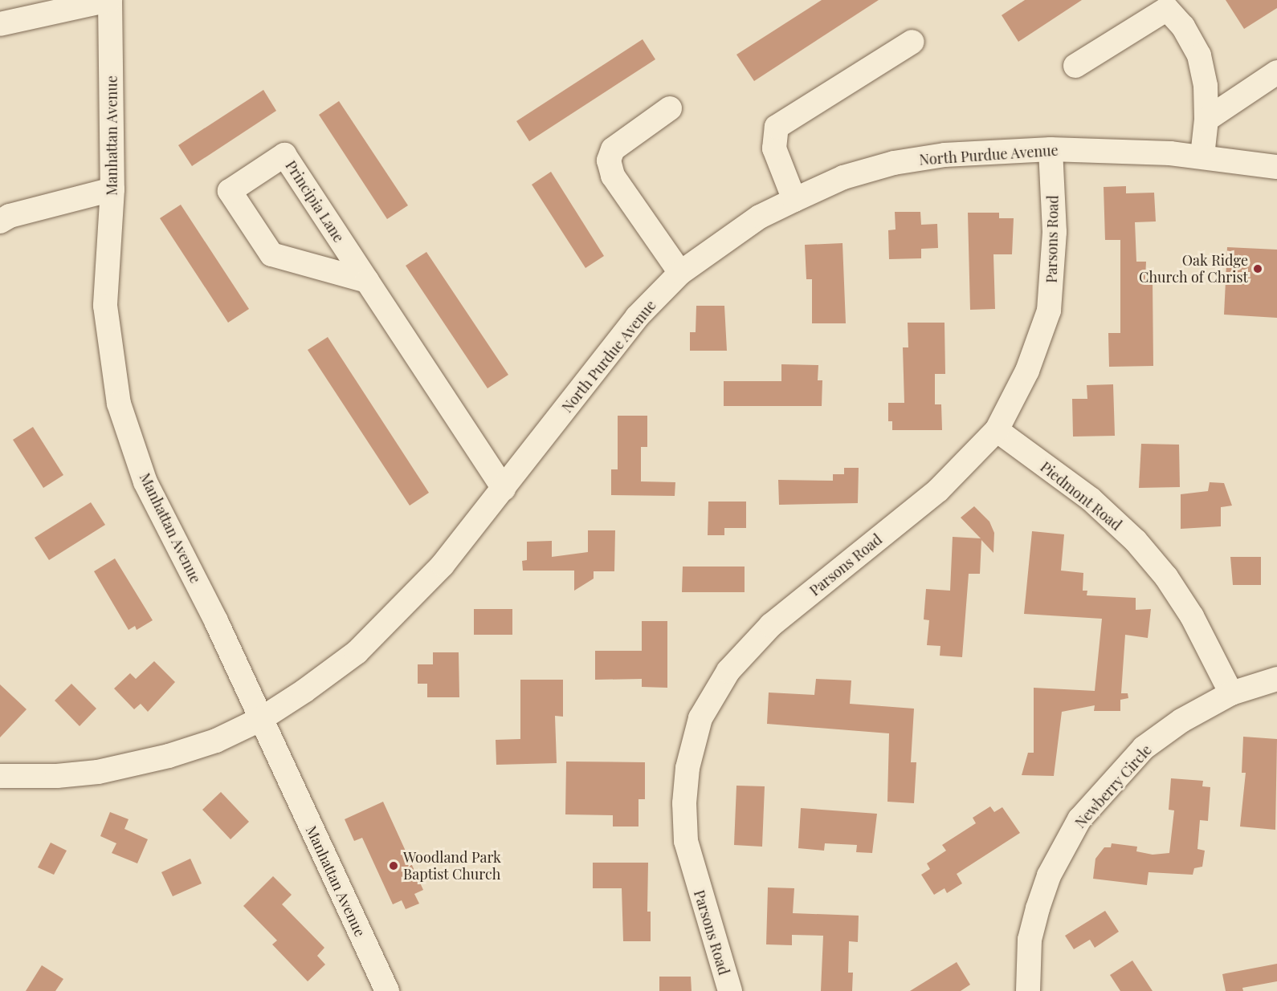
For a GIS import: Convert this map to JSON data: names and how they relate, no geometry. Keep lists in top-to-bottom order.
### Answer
{
  "streets": {
    "street": [
      "Manhattan Avenue",
      "North Purdue Avenue",
      "Principia Lane",
      "Parsons Road",
      "Piedmont Road",
      "Newberry Circle"
    ]
  },
  "crossings": [
    ["Manhattan Avenue", "North Purdue Avenue"],
    ["North Purdue Avenue", "Principia Lane"],
    ["North Purdue Avenue", "Parsons Road"],
    ["Parsons Road", "Piedmont Road"],
    ["Piedmont Road", "Newberry Circle"]
  ],
  "places": ["Oak Ridge Church of Christ", "Woodland Park Baptist Church"]
}
